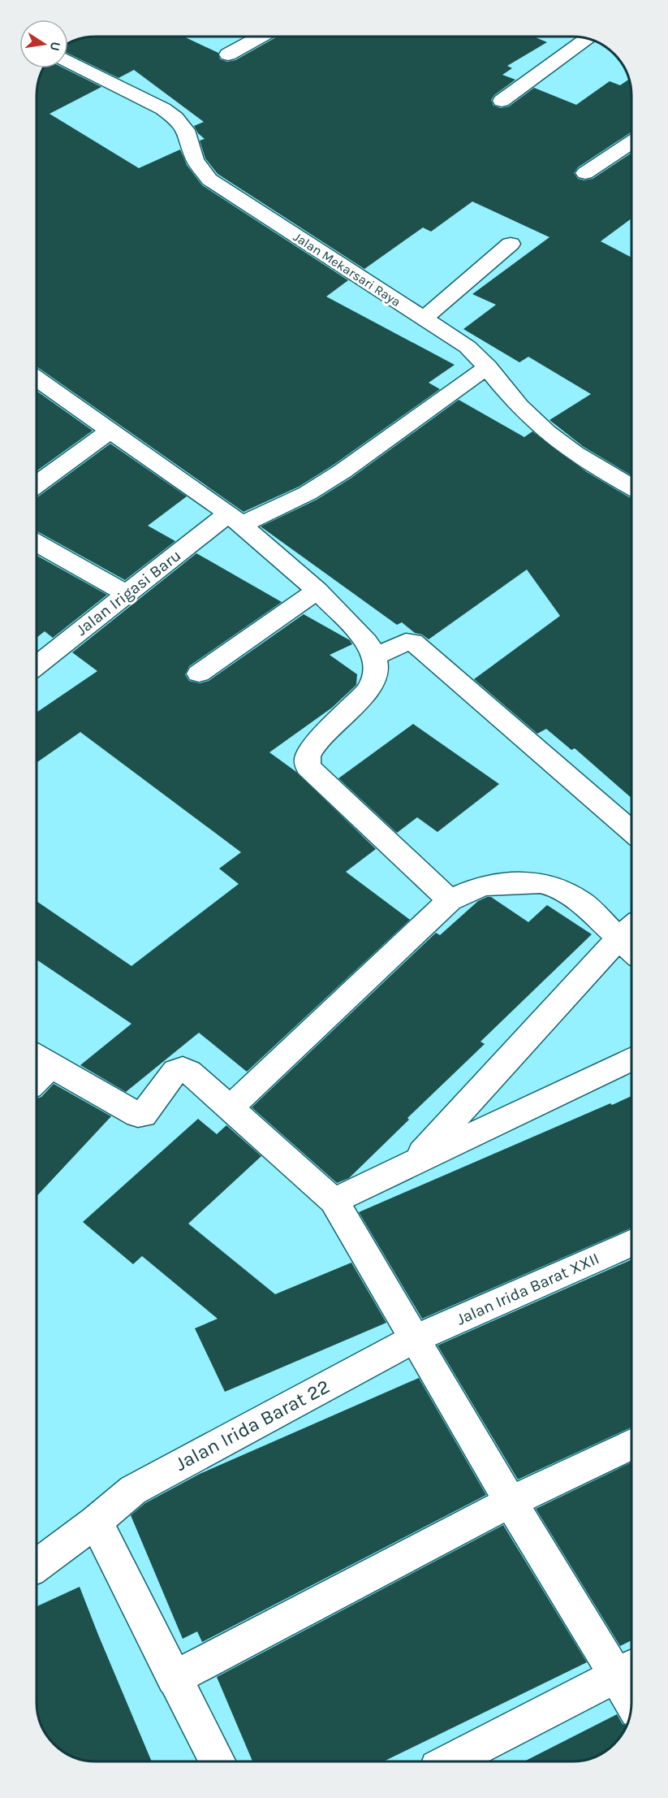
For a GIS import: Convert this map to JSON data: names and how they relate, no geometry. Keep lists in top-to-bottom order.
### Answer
{
  "streets": {
    "street": [
      "Jalan Mekarsari Raya",
      "Jalan Irigasi Baru",
      "Jalan Irida Barat XXII",
      "Jalan Irida Barat 22"
    ]
  },
  "crossings": [
    ["Jalan Mekarsari Raya", "Jalan Irigasi Baru"],
    ["Jalan Irida Barat XXII", "Jalan Irida Barat 22"]
  ],
  "north": "right"
}
